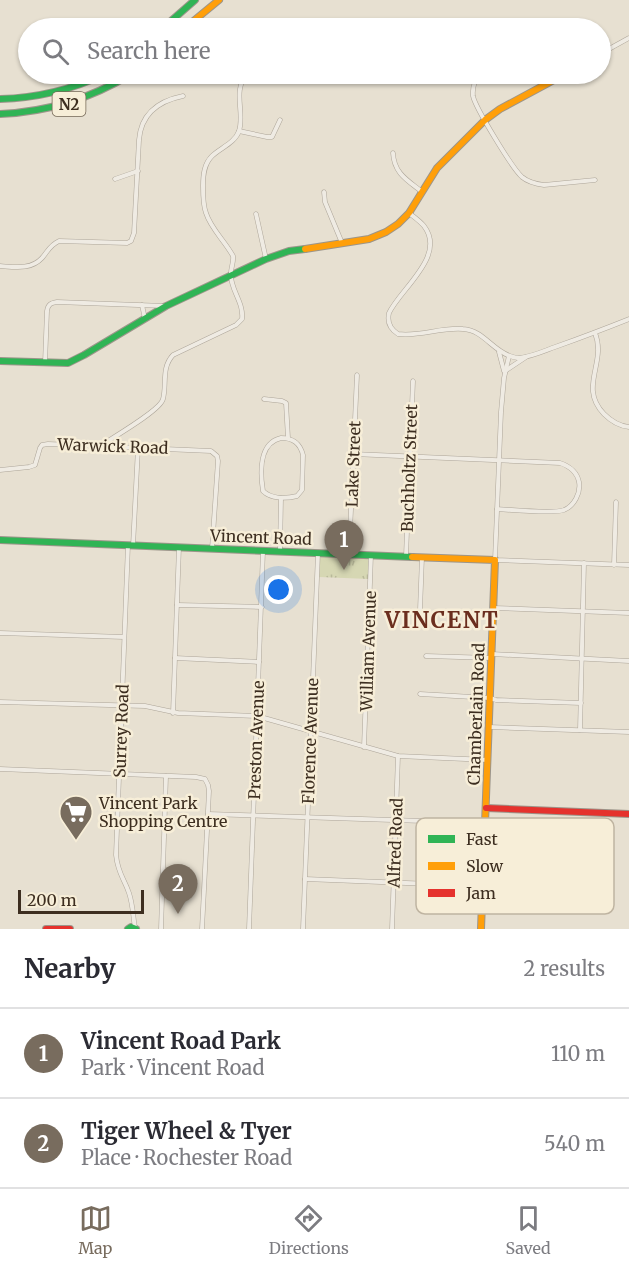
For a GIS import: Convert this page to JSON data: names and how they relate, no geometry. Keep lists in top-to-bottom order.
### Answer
{
  "streets": {
    "main road": ["N2", "Vincent Road", "Chamberlain Road"],
    "street": [
      "Warwick Road",
      "Lake Street",
      "Buchholtz Street",
      "William Avenue",
      "Surrey Road",
      "Preston Avenue",
      "Florence Avenue",
      "Alfred Road"
    ]
  },
  "crossings": [
    ["Warwick Road", "Vincent Road"],
    ["Warwick Road", "Surrey Road"],
    ["Lake Street", "Vincent Road"],
    ["Buchholtz Street", "Vincent Road"],
    ["Vincent Road", "William Avenue"],
    ["Vincent Road", "Chamberlain Road"],
    ["Vincent Road", "Surrey Road"],
    ["Vincent Road", "Preston Avenue"],
    ["Vincent Road", "Florence Avenue"]
  ],
  "districts": ["VINCENT"],
  "places": {
    "supermarket": ["Vincent Park Shopping Centre"]
  },
  "legend": ["Fast", "Slow", "Jam"],
  "scale_bar": "200 m",
  "page": {
    "search": "Search here",
    "pins": ["1", "2"],
    "scale": "200 m",
    "heading": ["Nearby", "2 results"],
    "list": [
      {
        "mark": "1",
        "name": "Vincent Road Park",
        "note": "Park · Vincent Road",
        "value": "110 m"
      },
      {
        "mark": "2",
        "name": "Tiger Wheel & Tyer",
        "note": "Place · Rochester Road",
        "value": "540 m"
      }
    ],
    "nav": ["Map", "Directions", "Saved"]
  }
}
